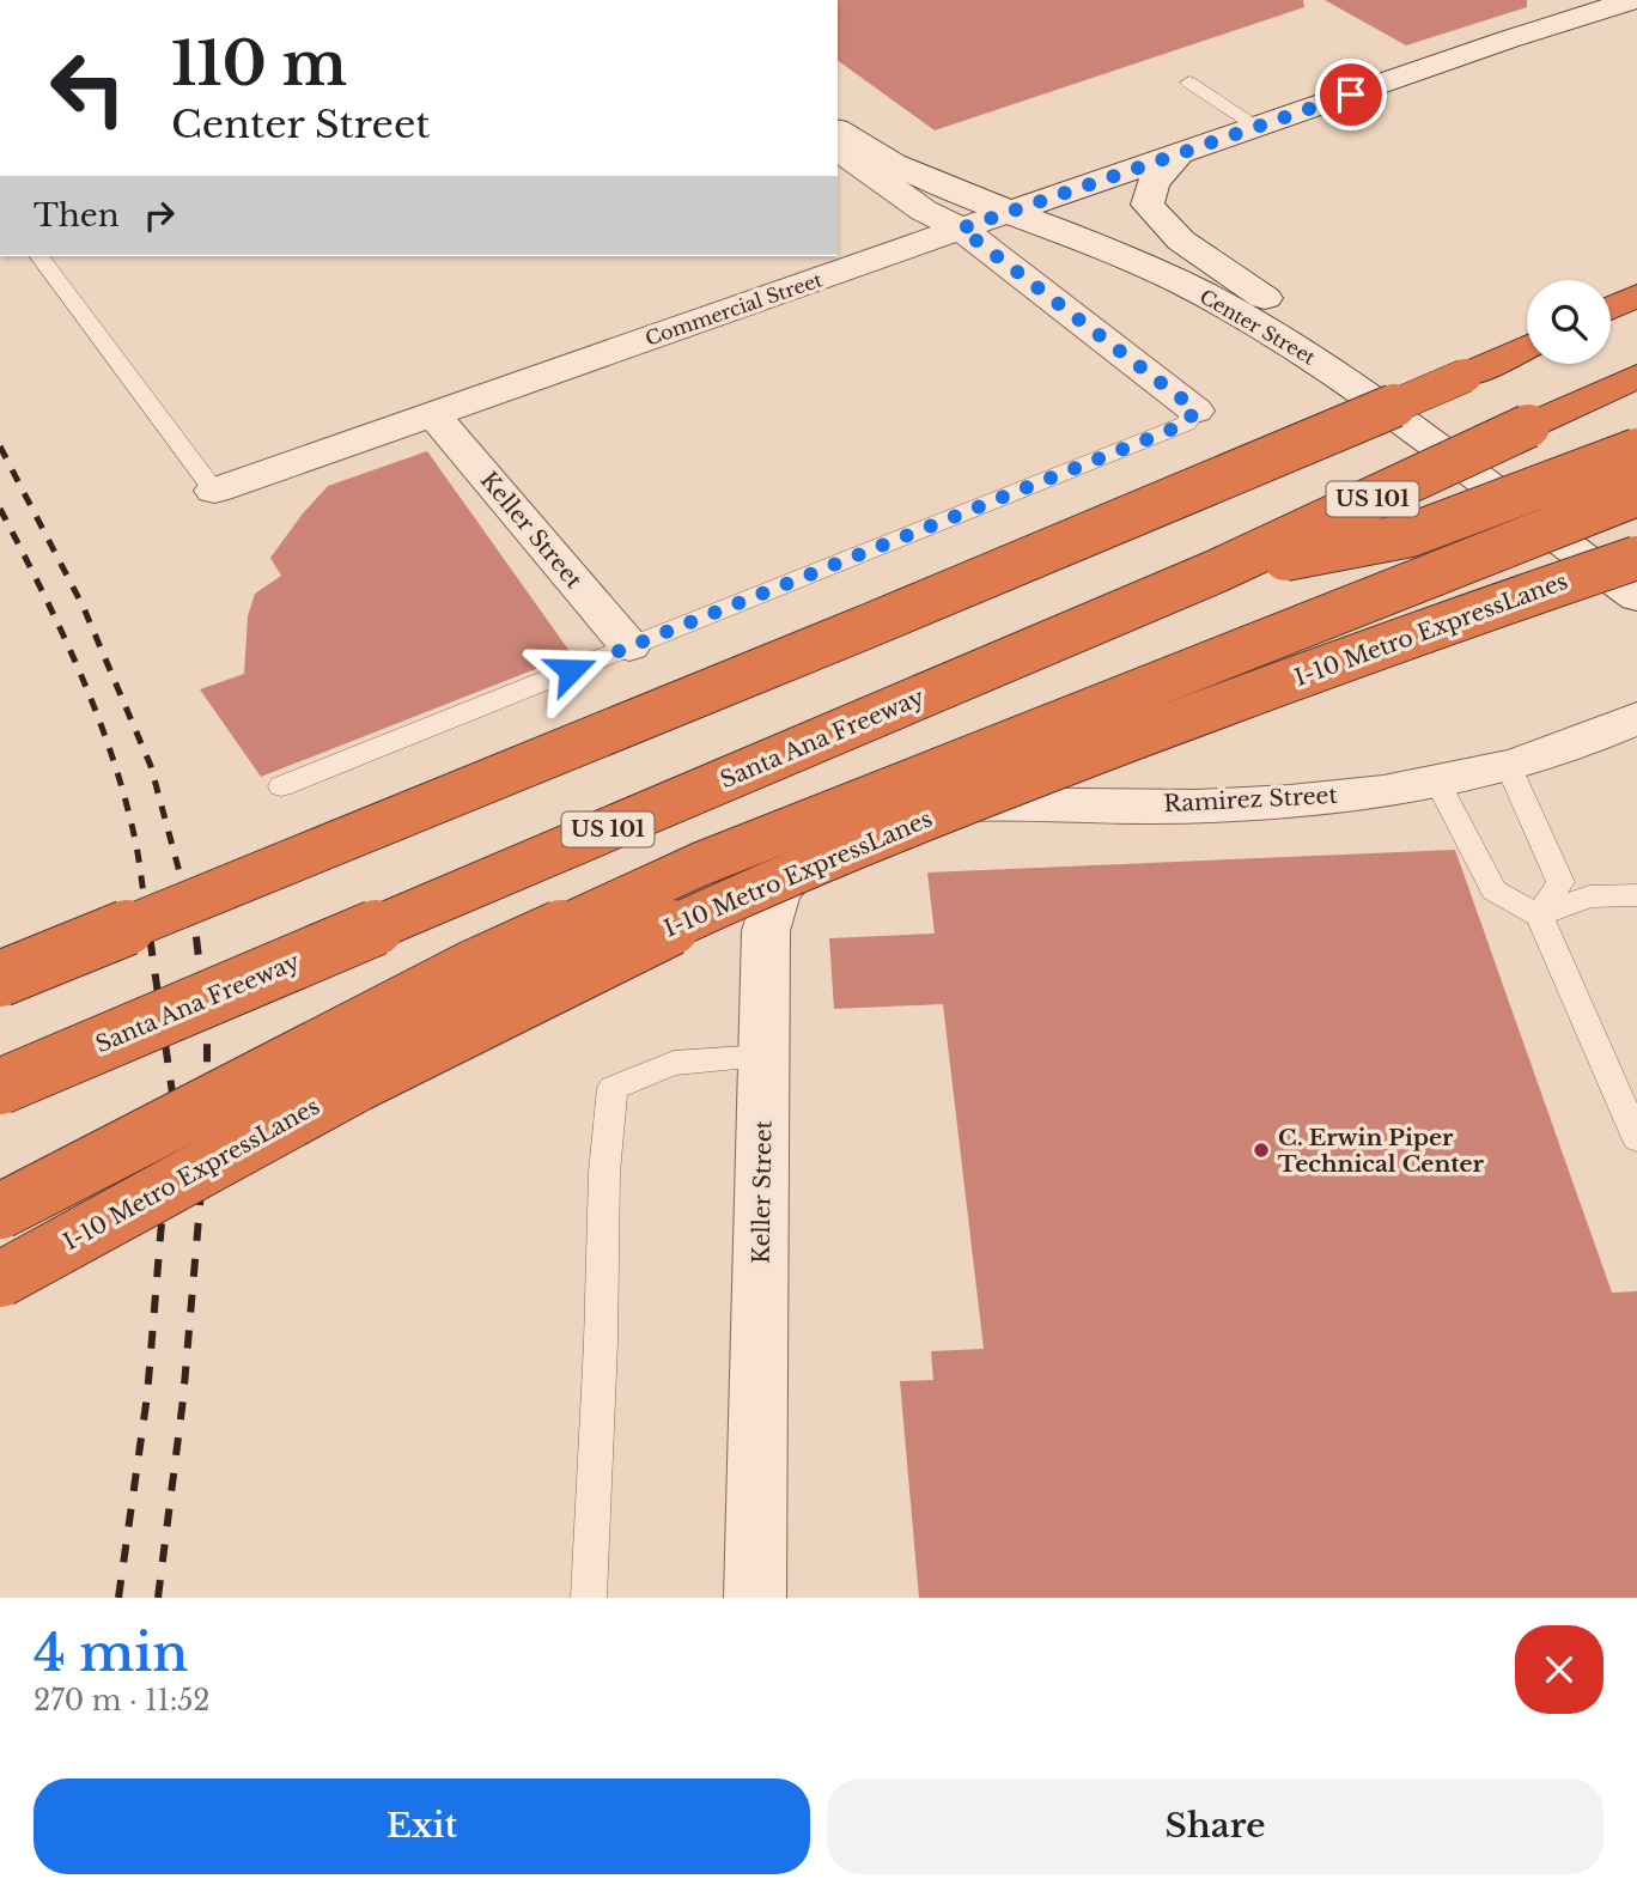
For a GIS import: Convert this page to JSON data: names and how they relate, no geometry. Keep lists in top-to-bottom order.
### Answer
{
  "streets": {
    "highway": ["US 101", "I-10 Metro ExpressLanes", "Santa Ana Freeway"],
    "street": [
      "Commercial Street",
      "Center Street",
      "Keller Street",
      "Ramirez Street"
    ]
  },
  "crossings": [
    ["Commercial Street", "Center Street"],
    ["Commercial Street", "Keller Street"],
    ["Keller Street", "Ramirez Street"]
  ],
  "places": ["C. Erwin Piper Technical Center"],
  "page": {
    "turn": ["110 m", "Center Street"],
    "then": "Then",
    "heading": ["4 min", "270 m · 11:52"],
    "buttons": ["Exit", "Share"]
  }
}
